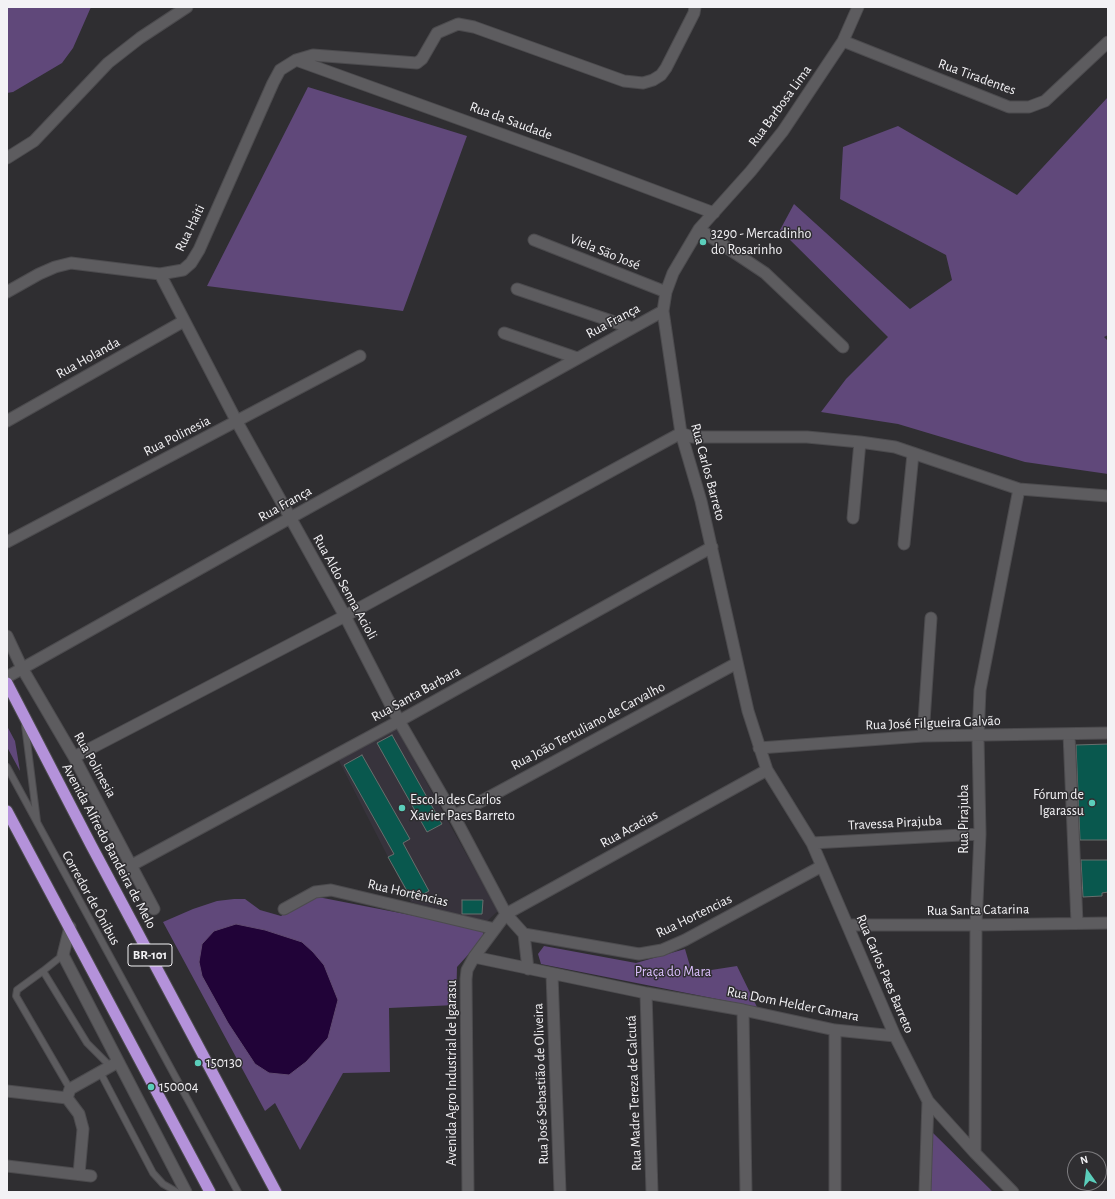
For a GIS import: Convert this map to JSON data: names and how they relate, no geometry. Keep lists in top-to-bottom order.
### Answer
{
  "streets": {
    "highway": ["Avenida Alfredo Bandeira de Melo", "BR-101"],
    "street": [
      "Rua Tiradentes",
      "Rua Barbosa Lima",
      "Rua da Saudade",
      "Rua Haiti",
      "Viela São José",
      "Rua França",
      "Rua Holanda",
      "Rua Polinesia",
      "Rua Carlos Barreto",
      "Rua Aldo Senna Acioli",
      "Rua Santa Barbara",
      "Rua José Filgueira Galvão",
      "Rua João Tertuliano de Carvalho",
      "Rua Pirajuba",
      "Travessa Pirajuba",
      "Rua Acacias",
      "Rua Hortências",
      "Rua Santa Catarina",
      "Rua Hortencias",
      "Rua Carlos Paes Barreto",
      "Rua Dom Helder Camara",
      "Avenida Agro Industrial de Igarasu",
      "Rua José Sebastião de Oliveira",
      "Rua Madre Tereza de Calcutá"
    ],
    "lane": ["Corredor de Ônibus"]
  },
  "crossings": [
    ["Rua Tiradentes", "Rua Barbosa Lima"],
    ["Rua Barbosa Lima", "Rua da Saudade"],
    ["Rua Barbosa Lima", "Rua Carlos Barreto"],
    ["Rua da Saudade", "Rua Haiti"],
    ["Rua da Saudade", "Rua Carlos Barreto"],
    ["Rua Haiti", "Rua Aldo Senna Acioli"],
    ["Viela São José", "Rua Carlos Barreto"],
    ["Rua França", "Rua Polinesia"],
    ["Rua França", "Rua Carlos Barreto"],
    ["Rua França", "Rua Aldo Senna Acioli"],
    ["Rua Holanda", "Rua Aldo Senna Acioli"],
    ["Rua Polinesia", "Rua Aldo Senna Acioli"],
    ["Rua Polinesia", "Rua Santa Barbara"],
    ["Rua Carlos Barreto", "Rua Santa Barbara"],
    ["Rua Carlos Barreto", "Rua José Filgueira Galvão"],
    ["Rua Carlos Barreto", "Rua João Tertuliano de Carvalho"],
    ["Rua Carlos Barreto", "Rua Carlos Paes Barreto"],
    ["Rua Aldo Senna Acioli", "Rua Santa Barbara"],
    ["Rua Aldo Senna Acioli", "Rua João Tertuliano de Carvalho"],
    ["Rua Aldo Senna Acioli", "Rua Acacias"],
    ["Rua Aldo Senna Acioli", "Avenida Agro Industrial de Igarasu"],
    ["Rua José Filgueira Galvão", "Rua Pirajuba"],
    ["Rua José Filgueira Galvão", "Rua Carlos Paes Barreto"],
    ["Rua Pirajuba", "Travessa Pirajuba"],
    ["Rua Pirajuba", "Rua Santa Catarina"],
    ["Rua Pirajuba", "Rua Carlos Paes Barreto"],
    ["Travessa Pirajuba", "Rua Carlos Paes Barreto"],
    ["Rua Acacias", "Rua Carlos Paes Barreto"],
    ["Rua Acacias", "Avenida Agro Industrial de Igarasu"],
    ["Avenida Alfredo Bandeira de Melo", "Corredor de Ônibus"],
    ["Rua Hortências", "Avenida Agro Industrial de Igarasu"],
    ["Rua Santa Catarina", "Rua Carlos Paes Barreto"],
    ["Rua Hortencias", "Rua Carlos Paes Barreto"],
    ["Rua Carlos Paes Barreto", "Rua Dom Helder Camara"],
    ["Rua Dom Helder Camara", "Avenida Agro Industrial de Igarasu"],
    ["Rua Dom Helder Camara", "Rua José Sebastião de Oliveira"],
    ["Rua Dom Helder Camara", "Rua Madre Tereza de Calcutá"]
  ],
  "parks": ["Praça do Mara"],
  "places": [
    "3290 - Mercadinho do Rosarinho",
    "Fórum de Igarassu",
    "Escola des Carlos Xavier Paes Barreto",
    "150130",
    "150004"
  ],
  "north": "top"
}
